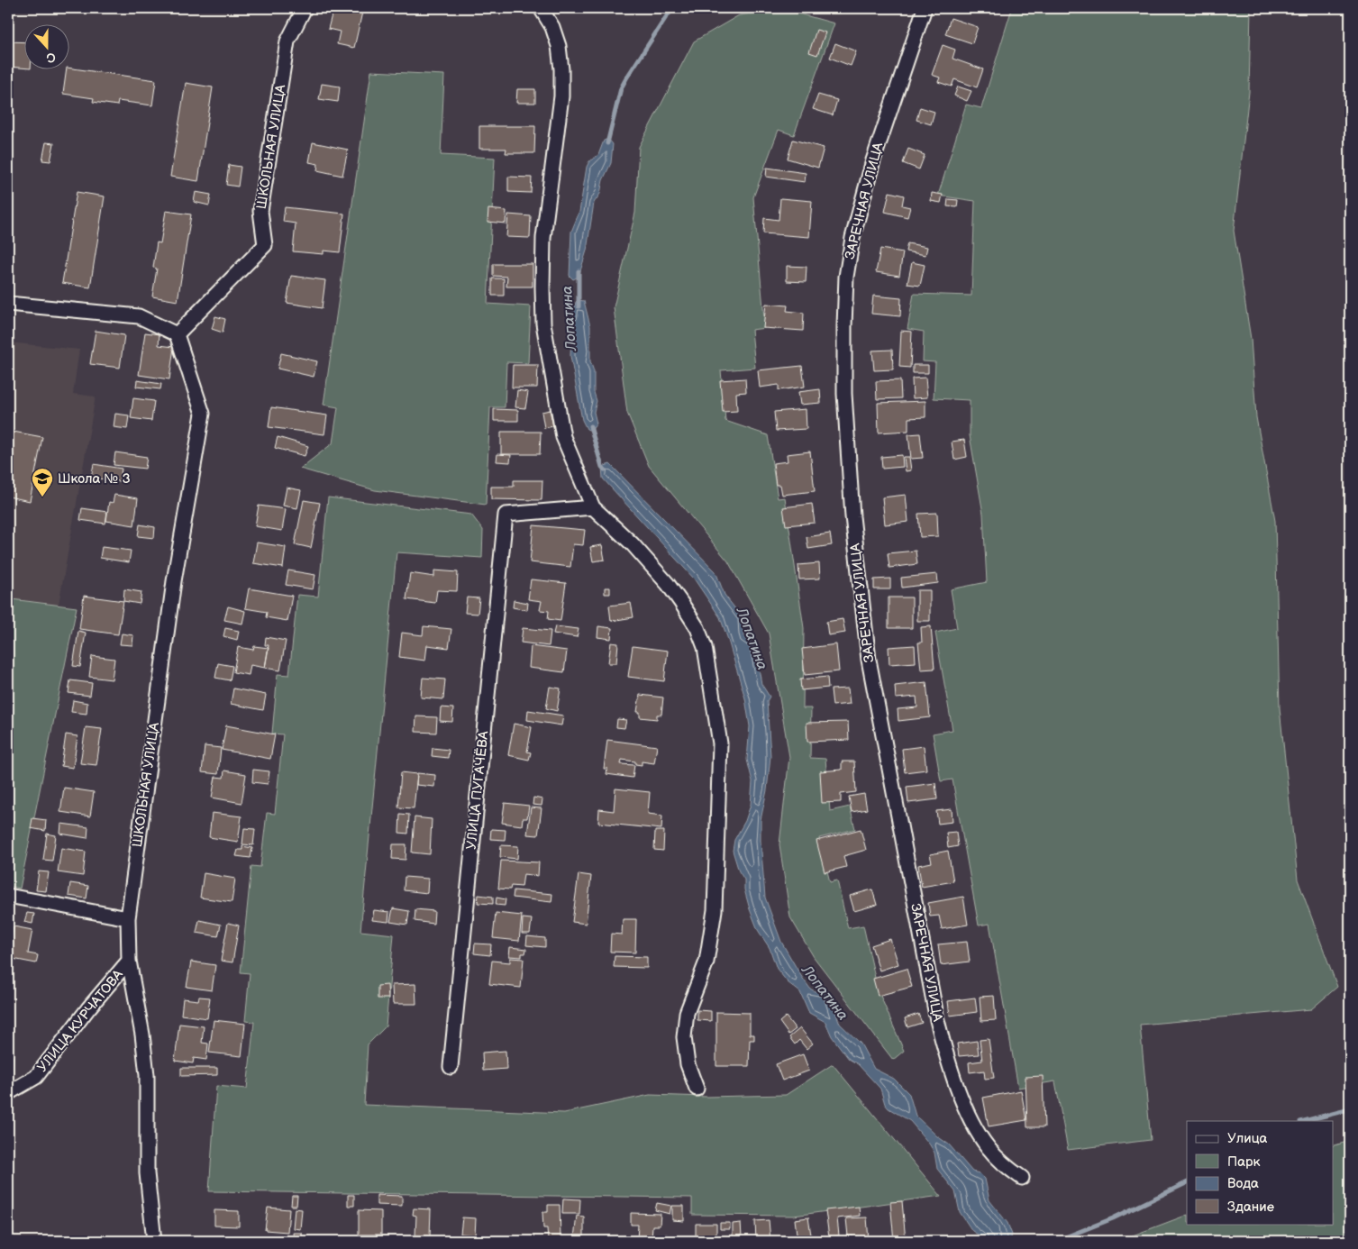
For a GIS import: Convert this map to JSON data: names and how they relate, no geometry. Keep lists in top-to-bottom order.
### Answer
{
  "streets": {
    "street": [
      "ШКОЛЬНАЯ УЛИЦА",
      "ЗАРЕЧНАЯ УЛИЦА",
      "УЛИЦА ПУГАЧЁВА",
      "УЛИЦА КУРЧАТОВА"
    ]
  },
  "crossings": [
    ["ШКОЛЬНАЯ УЛИЦА", "УЛИЦА КУРЧАТОВА"]
  ],
  "water": ["Лопатина"],
  "places": {
    "school or university": ["Школа № 3"]
  },
  "legend": [
    "Улица",
    "Парк",
    "Вода",
    "Здание"
  ],
  "north": "bottom"
}
